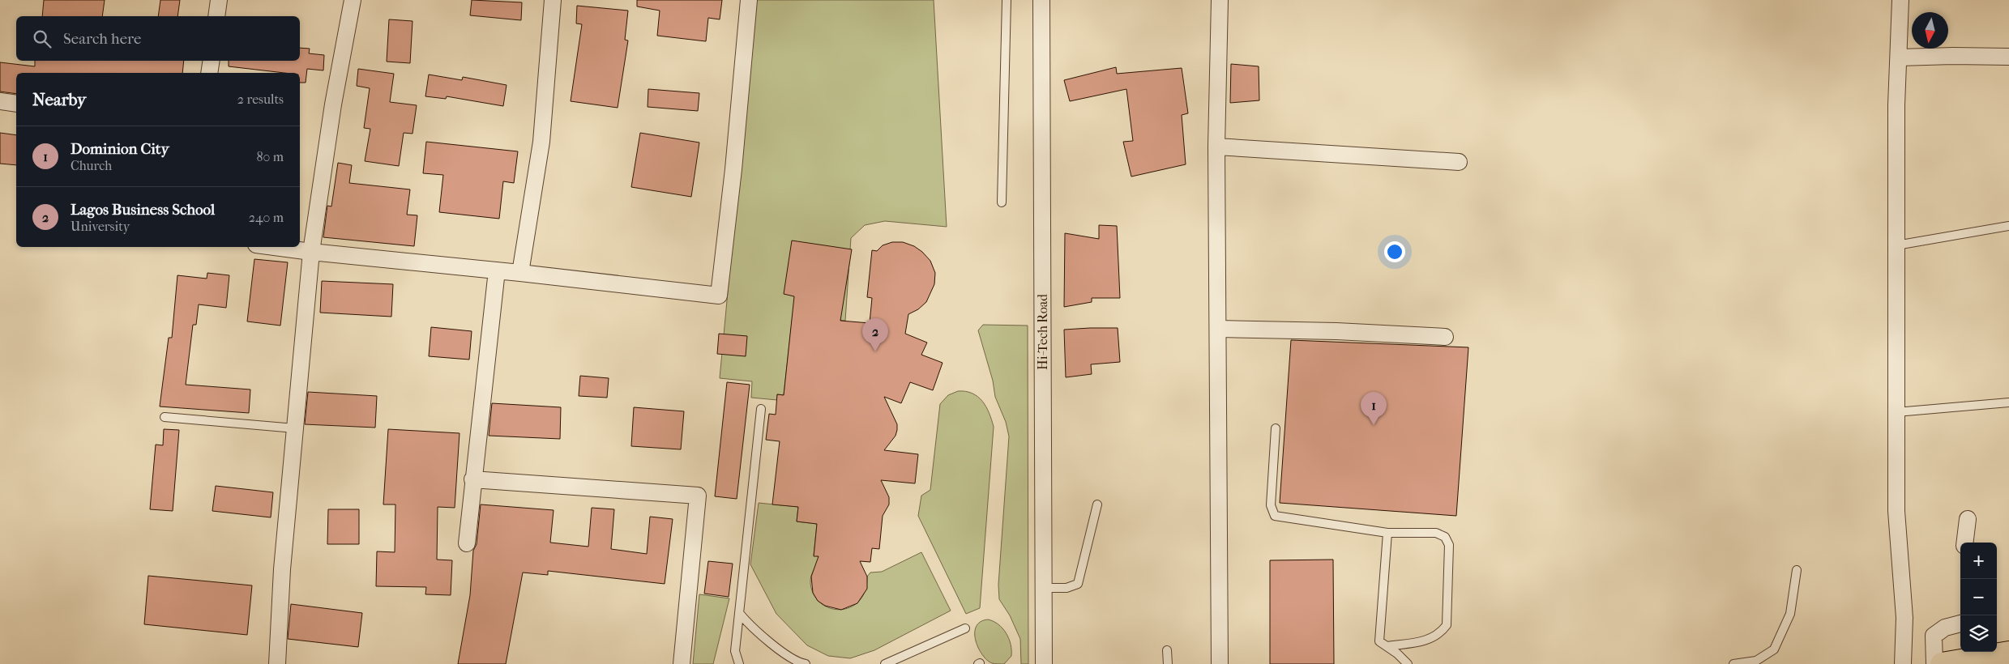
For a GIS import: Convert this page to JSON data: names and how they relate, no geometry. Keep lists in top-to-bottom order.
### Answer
{
  "streets": {
    "street": ["Hi-Tech Road"]
  },
  "north": "bottom",
  "page": {
    "search": "Search here",
    "heading": ["Nearby", "2 results"],
    "list": [
      {
        "mark": "1",
        "name": "Dominion City",
        "note": "Church",
        "value": "80 m"
      },
      {
        "mark": "2",
        "name": "Lagos Business School",
        "note": "University",
        "value": "240 m"
      }
    ],
    "pins": ["2", "1"],
    "map_buttons": ["+", "−"]
  }
}
